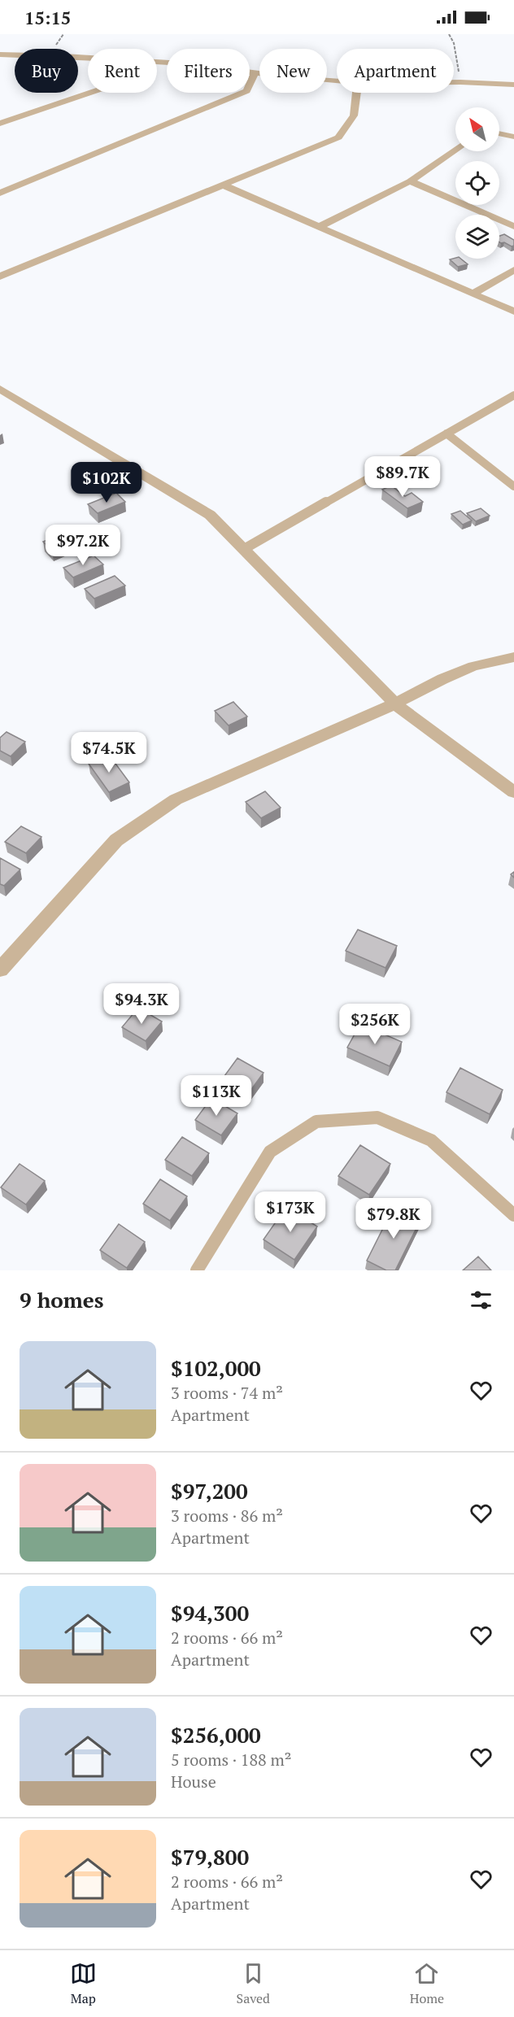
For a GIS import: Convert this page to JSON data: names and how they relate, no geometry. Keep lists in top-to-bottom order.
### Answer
{
  "north": "top left",
  "page": {
    "status": "15:15",
    "chip": [
      "Buy",
      "Rent",
      "Filters",
      "New",
      "Apartment"
    ],
    "price": [
      "$89.7K",
      "$102K",
      "$97.2K",
      "$74.5K",
      "$94.3K",
      "$256K",
      "$113K",
      "$173K",
      "$79.8K"
    ],
    "heading": "9 homes",
    "list": [
      {
        "name": "$102,000",
        "note": "3 rooms · 74 m² · Apartment"
      },
      {
        "name": "$97,200",
        "note": "3 rooms · 86 m² · Apartment"
      },
      {
        "name": "$94,300",
        "note": "2 rooms · 66 m² · Apartment"
      },
      {
        "name": "$256,000",
        "note": "5 rooms · 188 m² · House"
      },
      {
        "name": "$79,800",
        "note": "2 rooms · 66 m² · Apartment"
      }
    ],
    "tabs": ["Map", "Saved", "Home"]
  }
}
